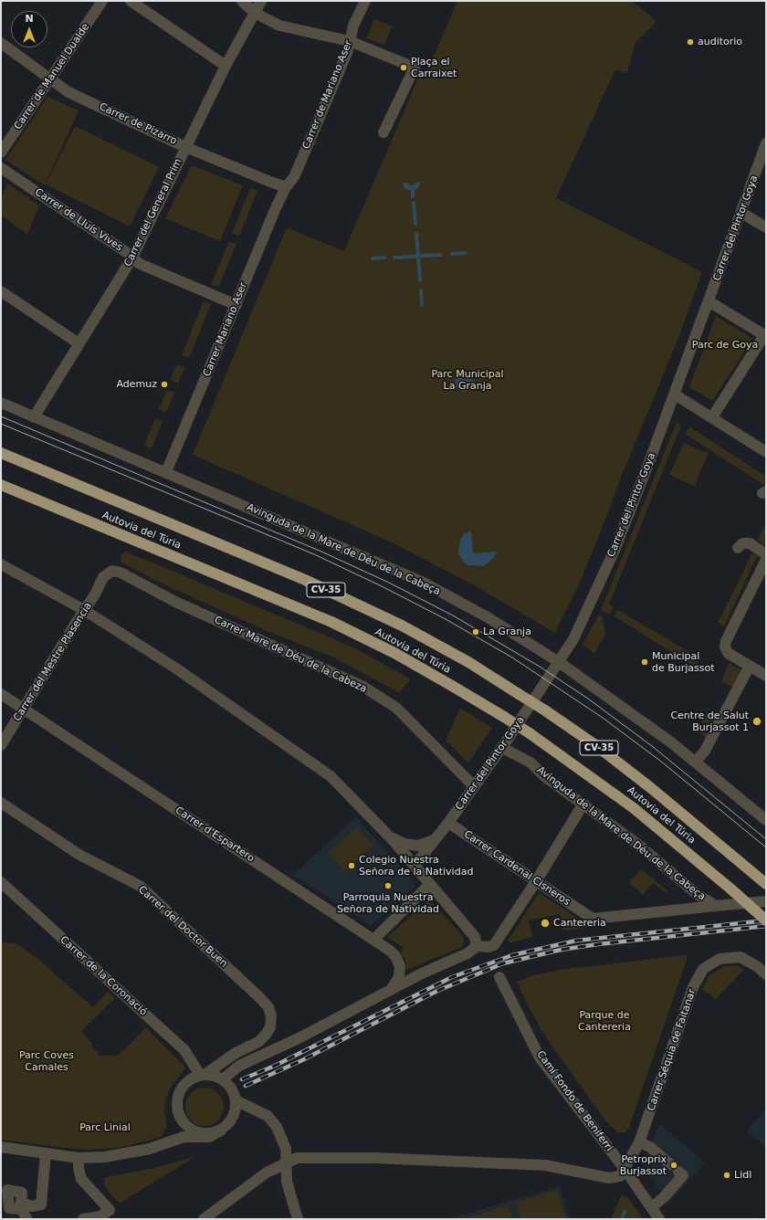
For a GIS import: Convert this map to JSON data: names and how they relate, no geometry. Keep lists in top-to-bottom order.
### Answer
{
  "streets": {
    "highway": ["Autovia del Túria", "CV-35"],
    "street": [
      "Carrer de Manuel Dualde",
      "Carrer de Mariano Aser",
      "Carrer de Pizarro",
      "Carrer del General Prim",
      "Carrer de Lluís Vives",
      "Carrer del Pintor Goya",
      "Carrer Mariano Aser",
      "Avinguda de la Mare de Déu de la Cabeça",
      "Carrer Mare de Déu de la Cabeza",
      "Carrer del Mestre Plasencia",
      "Carrer d'Espartero",
      "Carrer Cardenal Cisneros",
      "Carrer del Doctor Buen",
      "Carrer de la Coronació",
      "Carrer Séquia de Faitanar",
      "Camí Fondo de Beniferri"
    ]
  },
  "crossings": [
    ["Carrer de Manuel Dualde", "Carrer de Pizarro"],
    ["Carrer de Mariano Aser", "Carrer de Pizarro"],
    ["Carrer de Mariano Aser", "Carrer Mariano Aser"],
    ["Carrer de Pizarro", "Carrer del General Prim"],
    ["Carrer de Pizarro", "Carrer Mariano Aser"],
    ["Carrer del General Prim", "Carrer de Lluís Vives"],
    ["Carrer del General Prim", "Avinguda de la Mare de Déu de la Cabeça"],
    ["Carrer de Lluís Vives", "Carrer Mariano Aser"],
    ["Carrer del Pintor Goya", "Avinguda de la Mare de Déu de la Cabeça"],
    ["Carrer del Pintor Goya", "Carrer Mare de Déu de la Cabeza"],
    ["Carrer del Pintor Goya", "Carrer Cardenal Cisneros"],
    ["Carrer Mariano Aser", "Avinguda de la Mare de Déu de la Cabeça"],
    ["Avinguda de la Mare de Déu de la Cabeça", "Carrer Cardenal Cisneros"],
    ["Carrer Mare de Déu de la Cabeza", "Carrer del Mestre Plasencia"],
    ["Carrer del Mestre Plasencia", "Carrer d'Espartero"],
    ["Carrer del Doctor Buen", "Carrer de la Coronació"],
    ["Carrer Séquia de Faitanar", "Camí Fondo de Beniferri"]
  ],
  "parks": [
    "Parc de Goya",
    "Parc Municipal La Granja",
    "Parque de Cantereria",
    "Parc Coves Camales",
    "Parc Linial"
  ],
  "places": [
    "auditorio",
    "Plaça el Carraixet",
    "Ademuz",
    "La Granja",
    "Municipal de Burjassot",
    "Centre de Salut Burjassot 1",
    "Colegio Nuestra Señora de la Natividad",
    "Parroquia Nuestra Señora de Natividad",
    "Cantereria",
    "Petroprix Burjassot",
    "Lidl"
  ],
  "north": "top"
}
